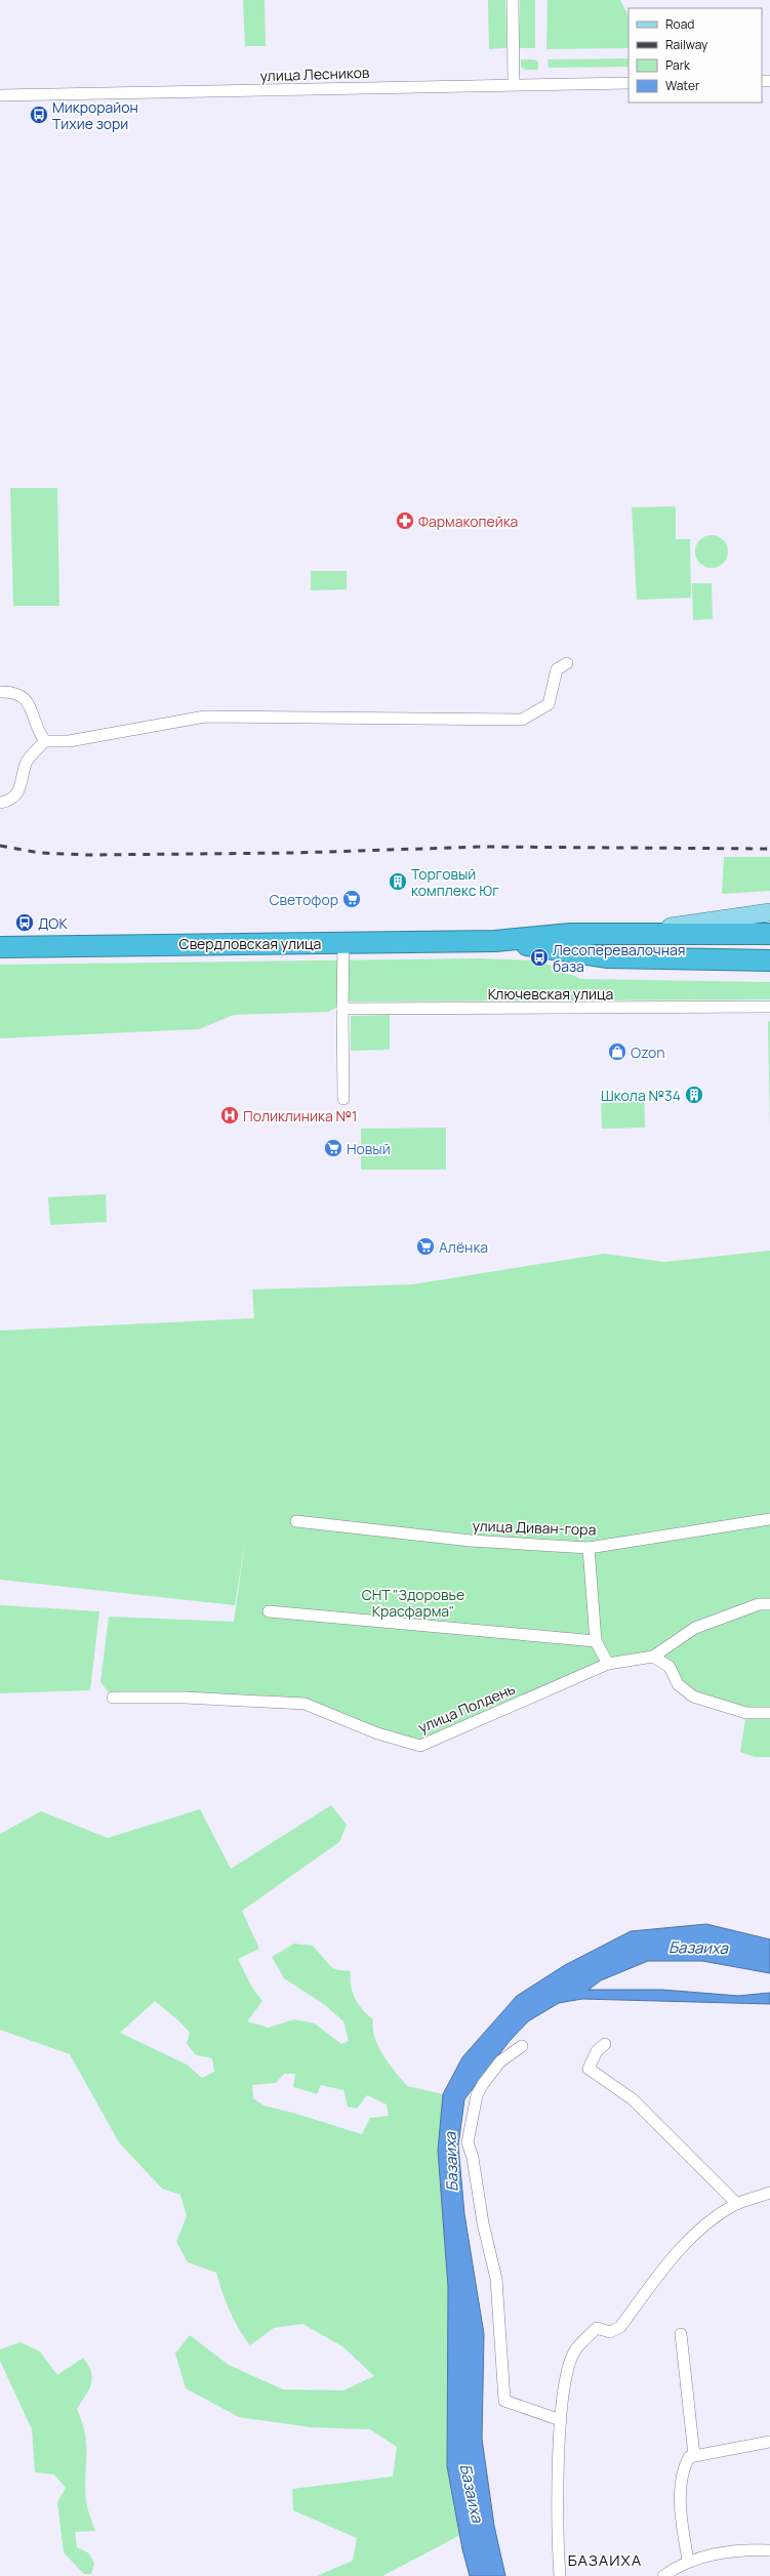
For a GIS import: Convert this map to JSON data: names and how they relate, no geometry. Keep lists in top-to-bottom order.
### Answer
{
  "streets": {
    "highway": ["Свердловская улица"],
    "street": [
      "улица Лесников",
      "Ключевская улица",
      "улица Диван-гора",
      "улица Полдень"
    ]
  },
  "districts": ["БАЗАИХА"],
  "water": ["Базаиха"],
  "parks": ["СНТ \"Здоровье Красфарма\""],
  "places": {
    "bus stop": ["Микрорайон Тихие зори", "ДОК", "Лесоперевалочная база"],
    "pharmacy": ["Фармакопейка"],
    "building": ["Торговый комплекс Юг", "Школа №34"],
    "supermarket": ["Светофор", "Новый", "Алёнка"],
    "shop": ["Ozon"],
    "hospital": ["Поликлиника №1"]
  },
  "legend": [
    "Road",
    "Railway",
    "Park",
    "Water"
  ]
}
